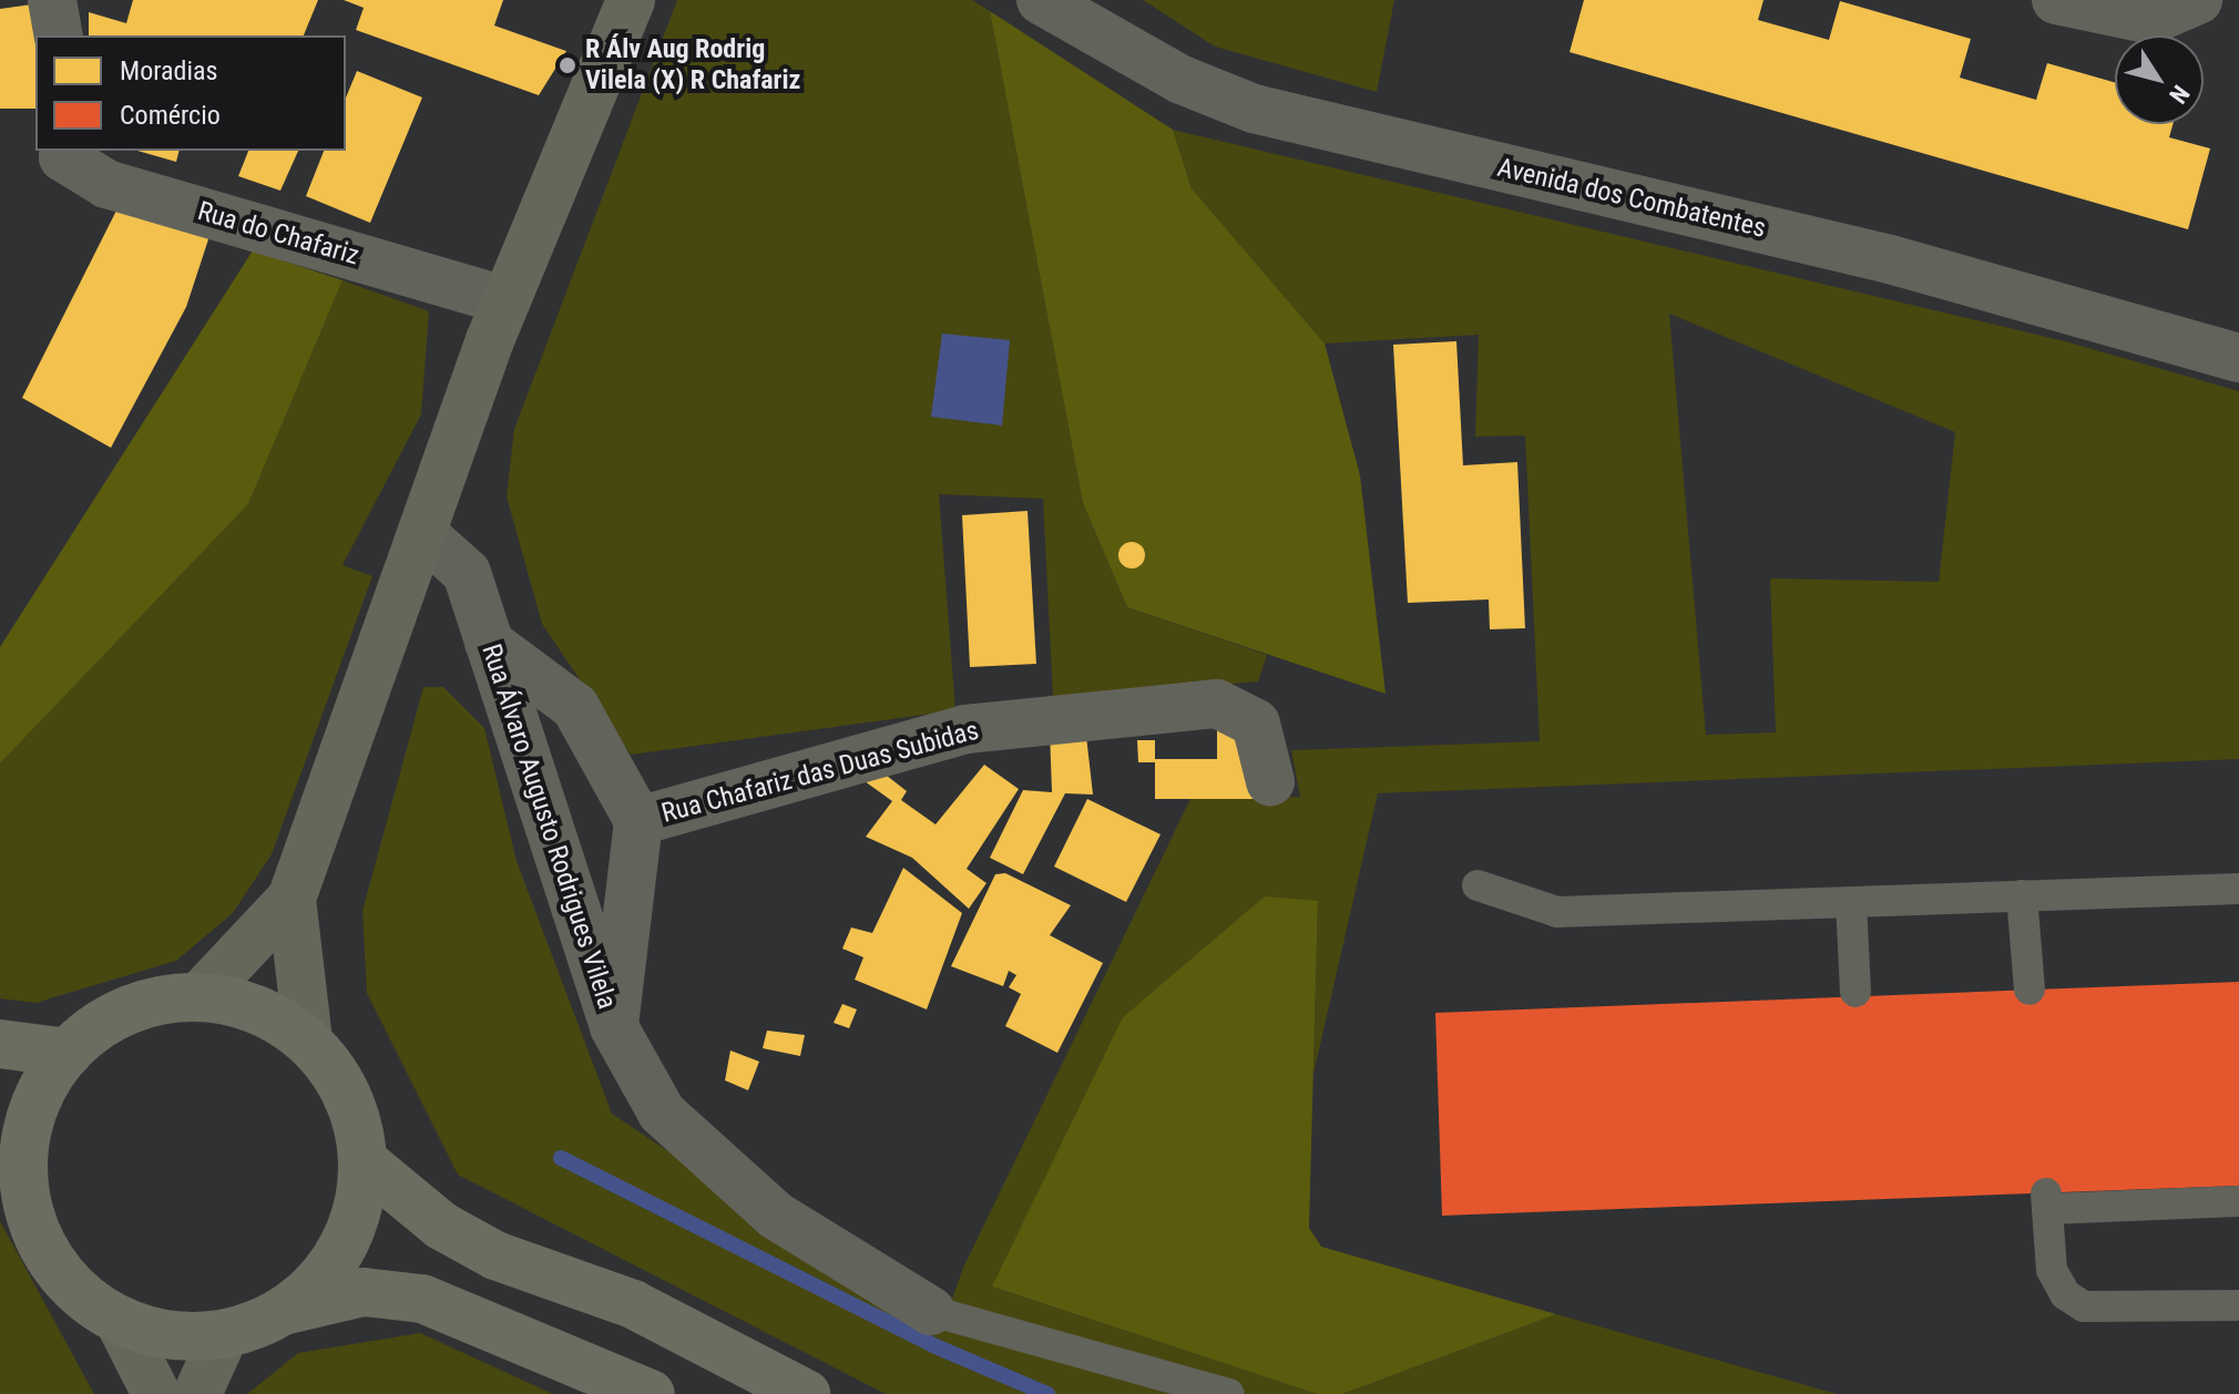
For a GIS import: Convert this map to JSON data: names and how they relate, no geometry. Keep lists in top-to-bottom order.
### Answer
{
  "streets": {
    "street": [
      "Avenida dos Combatentes",
      "Rua do Chafariz",
      "Rua Chafariz das Duas Subidas",
      "Rua Álvaro Augusto Rodrigues Vilela"
    ]
  },
  "places": ["R Álv Aug Rodrig Vilela (X) R Chafariz"],
  "legend": ["Moradias", "Comércio"],
  "north": "bottom right"
}
